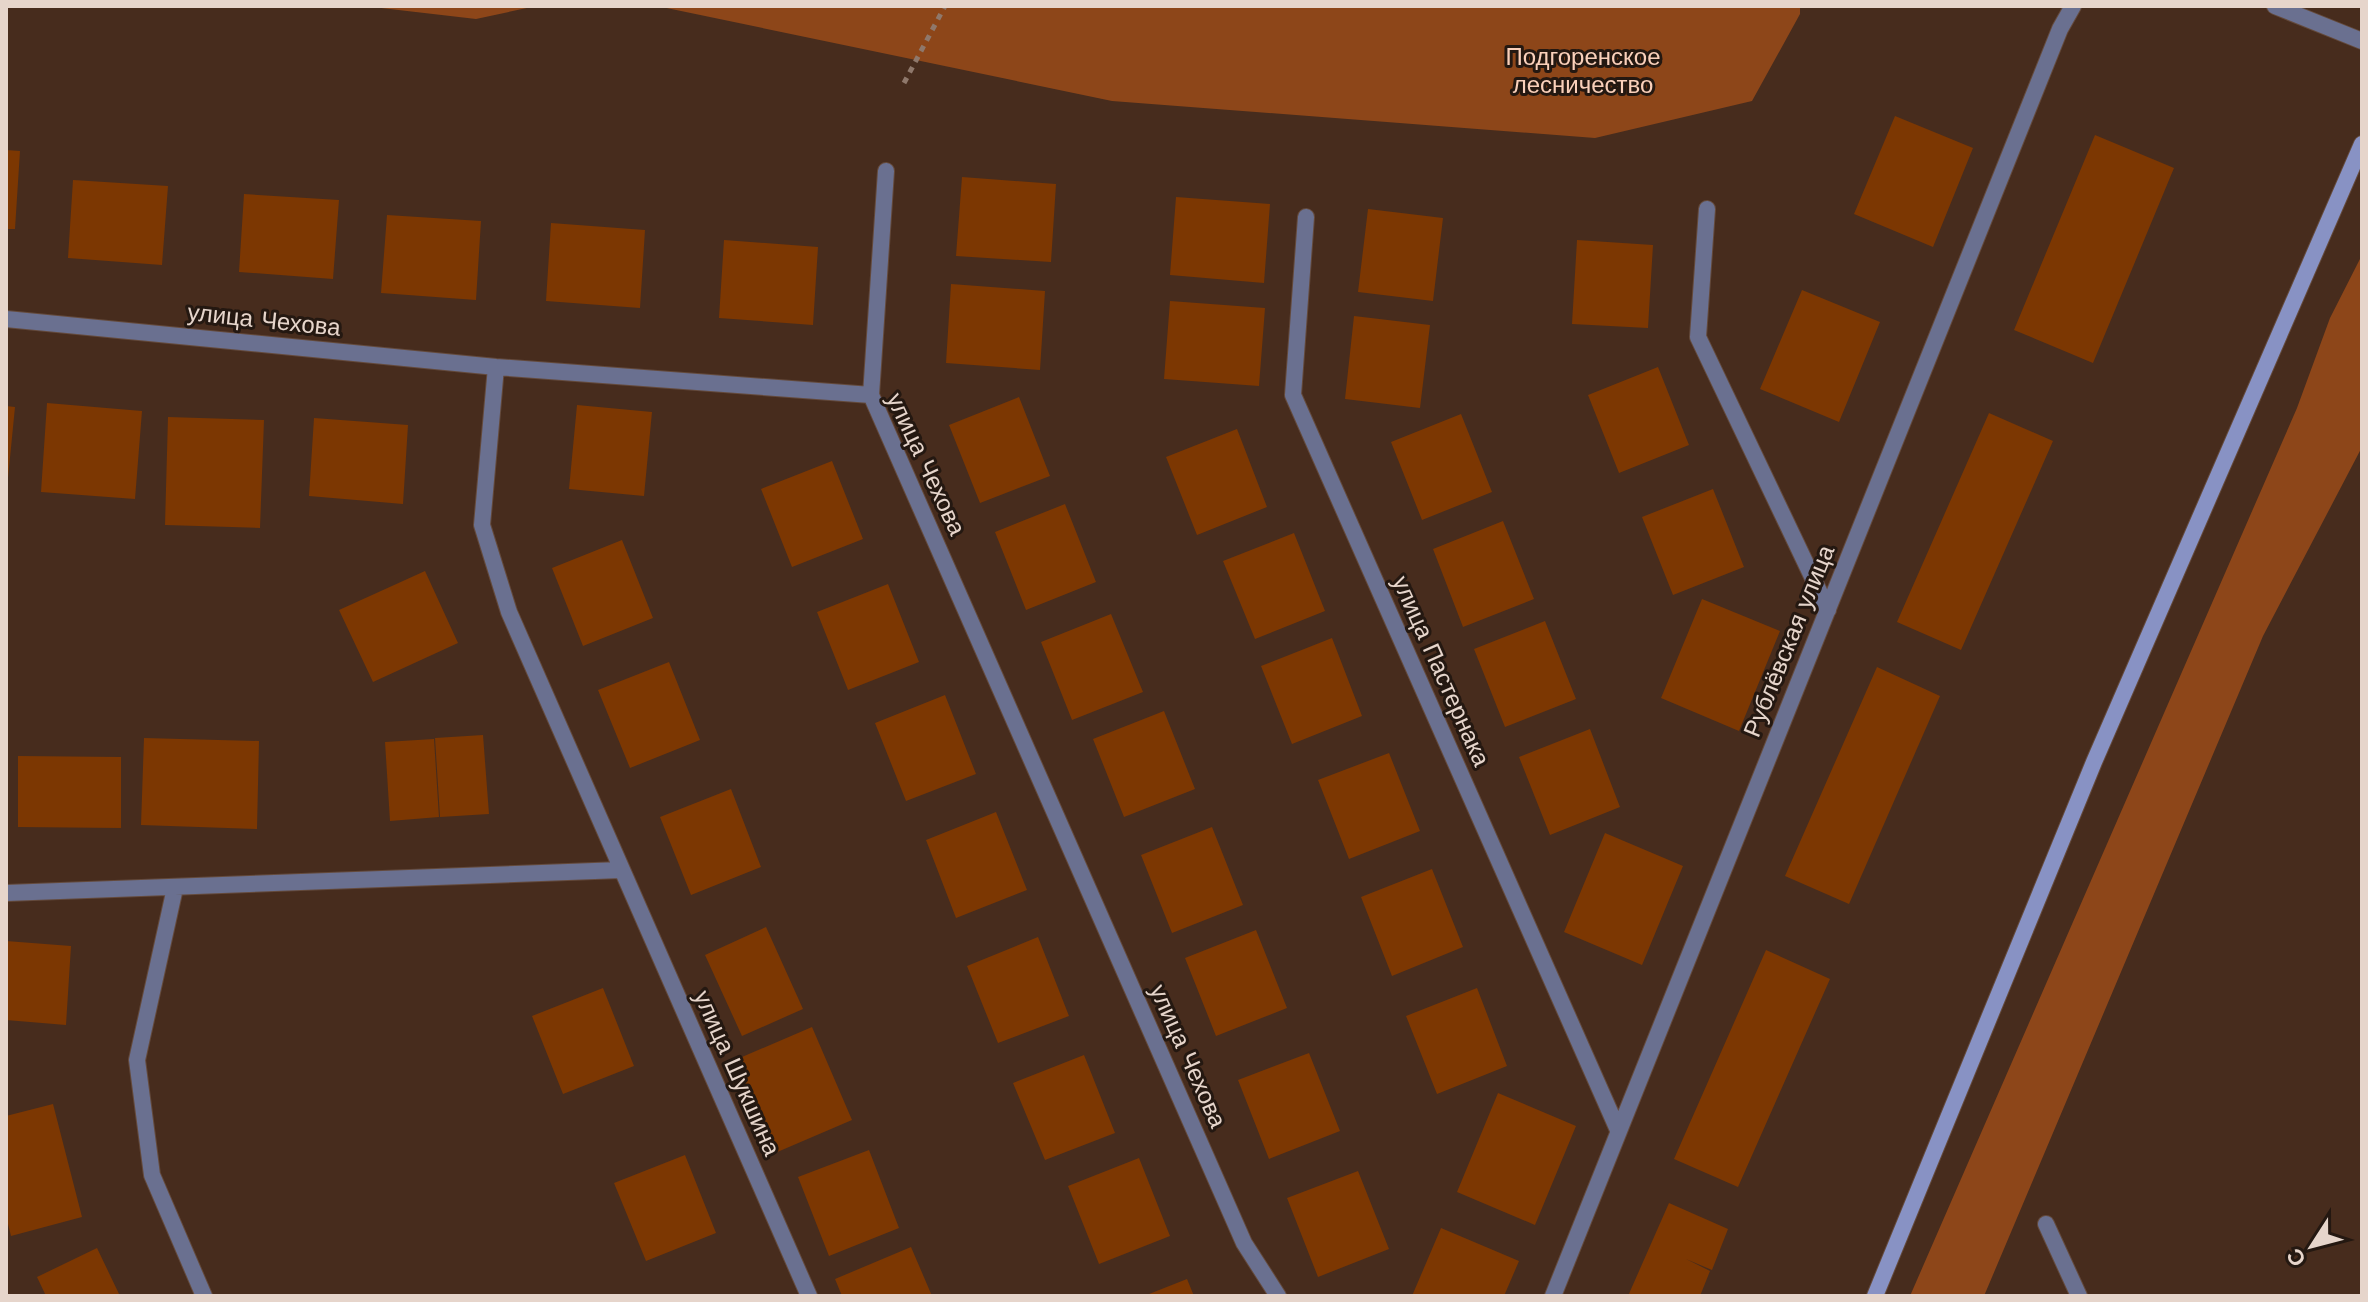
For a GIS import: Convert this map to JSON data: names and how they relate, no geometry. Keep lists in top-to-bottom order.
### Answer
{
  "streets": {
    "street": [
      "улица Чехова",
      "Рублёвская улица",
      "улица Пастернака",
      "улица Шукшина"
    ]
  },
  "crossings": [
    ["улица Чехова", "улица Шукшина"],
    ["Рублёвская улица", "улица Пастернака"]
  ],
  "parks": ["Подгоренское лесничество"],
  "north": "bottom left"
}
